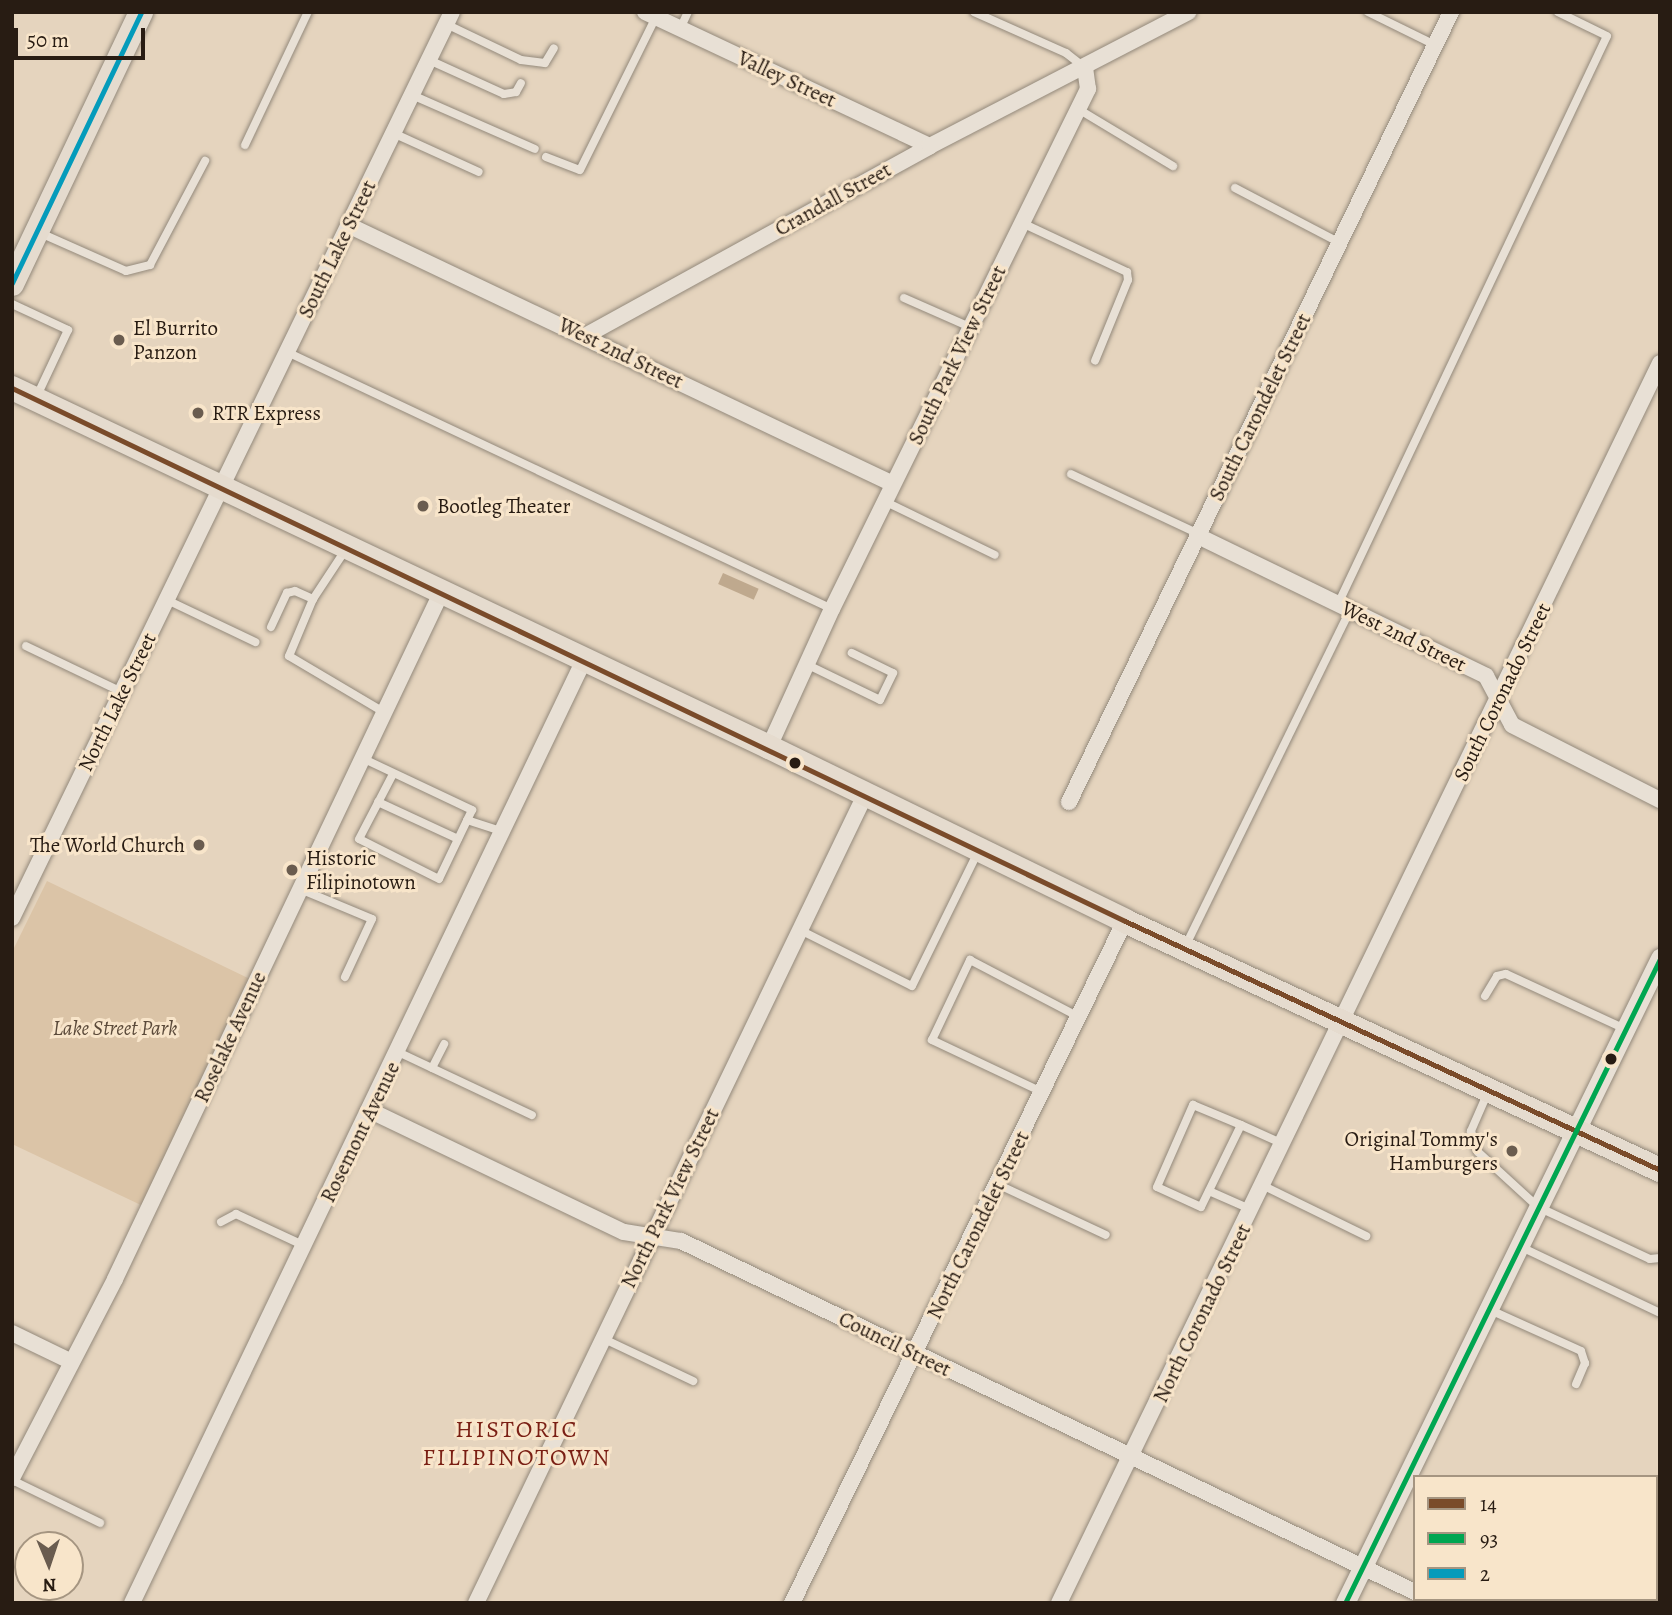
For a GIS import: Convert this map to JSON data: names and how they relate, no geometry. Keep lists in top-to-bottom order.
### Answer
{
  "streets": {
    "street": [
      "Valley Street",
      "Crandall Street",
      "South Lake Street",
      "West 2nd Street",
      "South Park View Street",
      "South Carondelet Street",
      "South Coronado Street",
      "North Lake Street",
      "Roselake Avenue",
      "Rosemont Avenue",
      "North Park View Street",
      "North Carondelet Street",
      "North Coronado Street",
      "Council Street"
    ]
  },
  "crossings": [
    ["Valley Street", "Crandall Street"],
    ["Crandall Street", "West 2nd Street"],
    ["Crandall Street", "South Park View Street"],
    ["South Lake Street", "West 2nd Street"],
    ["South Lake Street", "North Lake Street"],
    ["West 2nd Street", "South Park View Street"],
    ["West 2nd Street", "South Carondelet Street"],
    ["West 2nd Street", "South Coronado Street"],
    ["South Coronado Street", "North Coronado Street"],
    ["Rosemont Avenue", "Council Street"],
    ["North Park View Street", "Council Street"],
    ["North Carondelet Street", "Council Street"],
    ["North Coronado Street", "Council Street"]
  ],
  "districts": ["HISTORIC FILIPINOTOWN"],
  "parks": ["Lake Street Park"],
  "places": [
    "El Burrito Panzon",
    "RTR Express",
    "Bootleg Theater",
    "The World Church",
    "Historic Filipinotown",
    "Original Tommy's Hamburgers"
  ],
  "lines": ["transit line 2", "transit line 14", "transit line 93"],
  "legend": ["14", "93", "2"],
  "scale_bar": "50 m",
  "north": "bottom"
}
